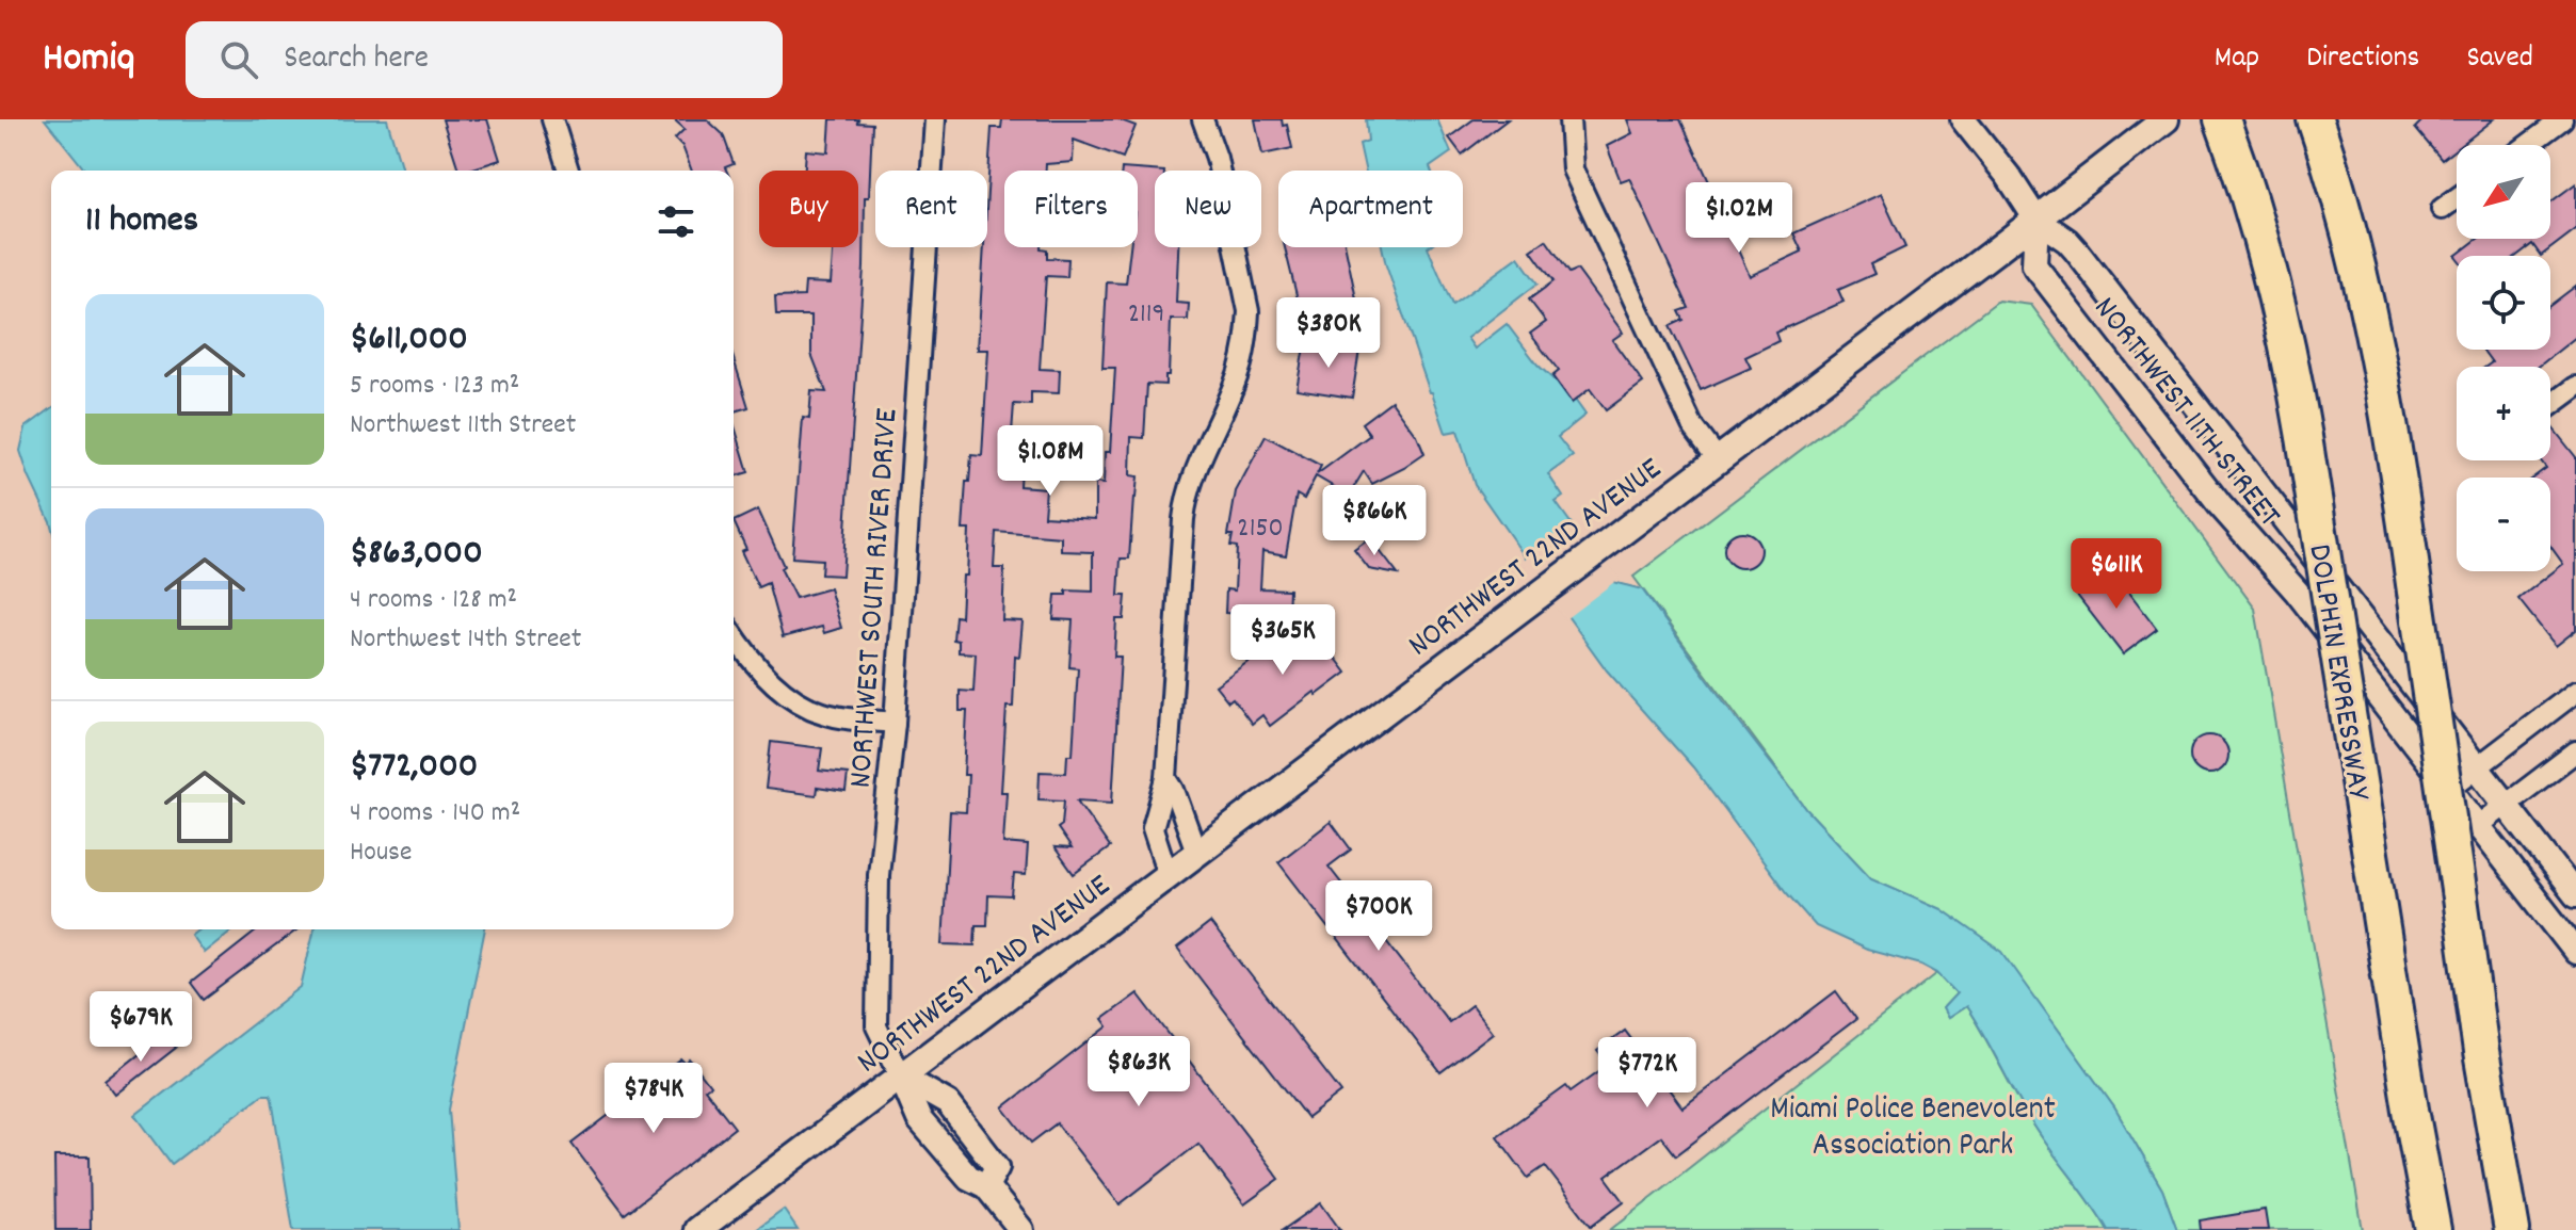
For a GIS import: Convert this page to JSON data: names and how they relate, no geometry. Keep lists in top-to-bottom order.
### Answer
{
  "streets": {
    "highway": ["DOLPHIN EXPRESSWAY"],
    "main road": ["NORTHWEST 22ND AVENUE"],
    "street": ["NORTHWEST 11TH STREET", "NORTHWEST SOUTH RIVER DRIVE"]
  },
  "crossings": [
    ["NORTHWEST 11TH STREET", "NORTHWEST 22ND AVENUE"],
    ["NORTHWEST 22ND AVENUE", "NORTHWEST SOUTH RIVER DRIVE"]
  ],
  "parks": ["Miami Police Benevolent Association Park"],
  "house_numbers": ["2119", "2150"],
  "north": "bottom left",
  "page": {
    "header": "Homiq",
    "search": "Search here",
    "nav": ["Map", "Directions", "Saved"],
    "map_buttons": ["+", "−"],
    "chip": [
      "Buy",
      "Rent",
      "Filters",
      "New",
      "Apartment"
    ],
    "heading": "11 homes",
    "price": [
      "$1.02M",
      "$380K",
      "$1.08M",
      "$866K",
      "$611K",
      "$365K",
      "$700K",
      "$679K",
      "$863K",
      "$772K",
      "$784K"
    ],
    "list": [
      {
        "name": "$611,000",
        "note": "5 rooms · 123 m² · Northwest 11th Street"
      },
      {
        "name": "$863,000",
        "note": "4 rooms · 128 m² · Northwest 14th Street"
      },
      {
        "name": "$772,000",
        "note": "4 rooms · 140 m² · House"
      }
    ]
  }
}
